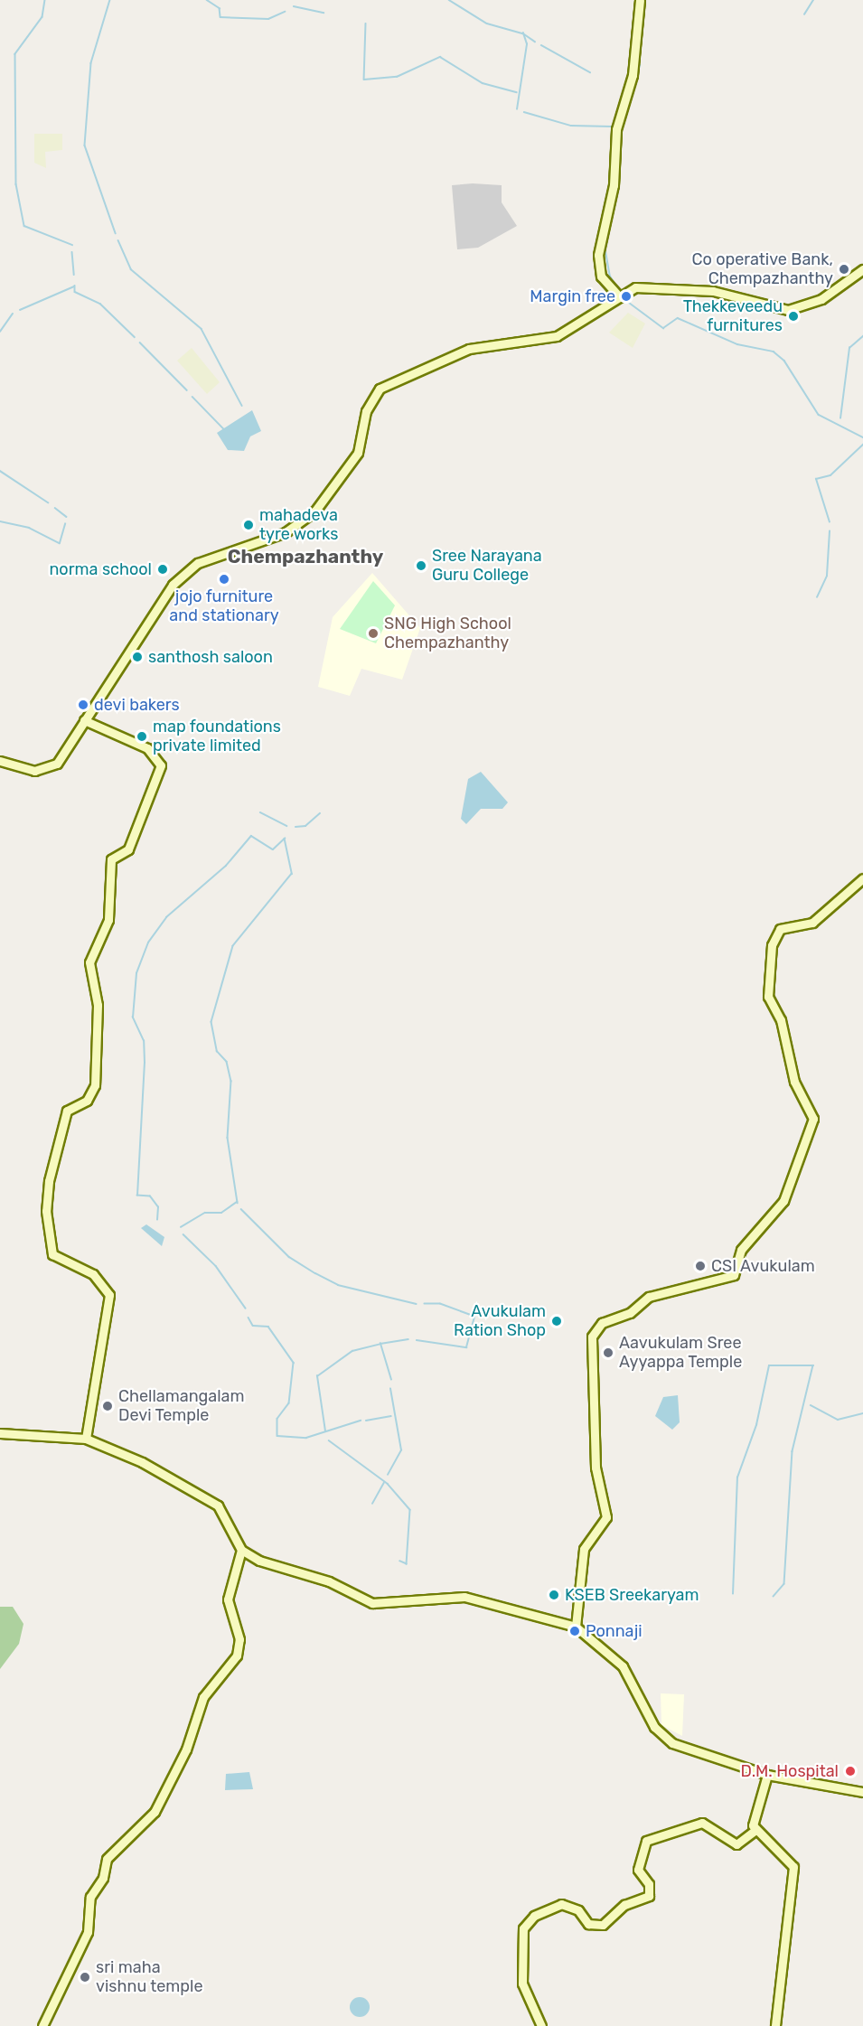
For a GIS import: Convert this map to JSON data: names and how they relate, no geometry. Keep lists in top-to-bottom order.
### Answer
{
  "districts": ["Chempazhanthy"],
  "places": [
    "Co operative Bank, Chempazhanthy",
    "Margin free",
    "Thekkeveedu furnitures",
    "mahadeva tyre works",
    "Sree Narayana Guru College",
    "norma school",
    "jojo furniture and stationary",
    "SNG High School Chempazhanthy",
    "santhosh saloon",
    "devi bakers",
    "map foundations private limited",
    "CSI Avukulam",
    "Avukulam Ration Shop",
    "Aavukulam Sree Ayyappa Temple",
    "Chellamangalam Devi Temple",
    "KSEB Sreekaryam",
    "Ponnaji",
    "D.M. Hospital",
    "sri maha vishnu temple"
  ]
}
